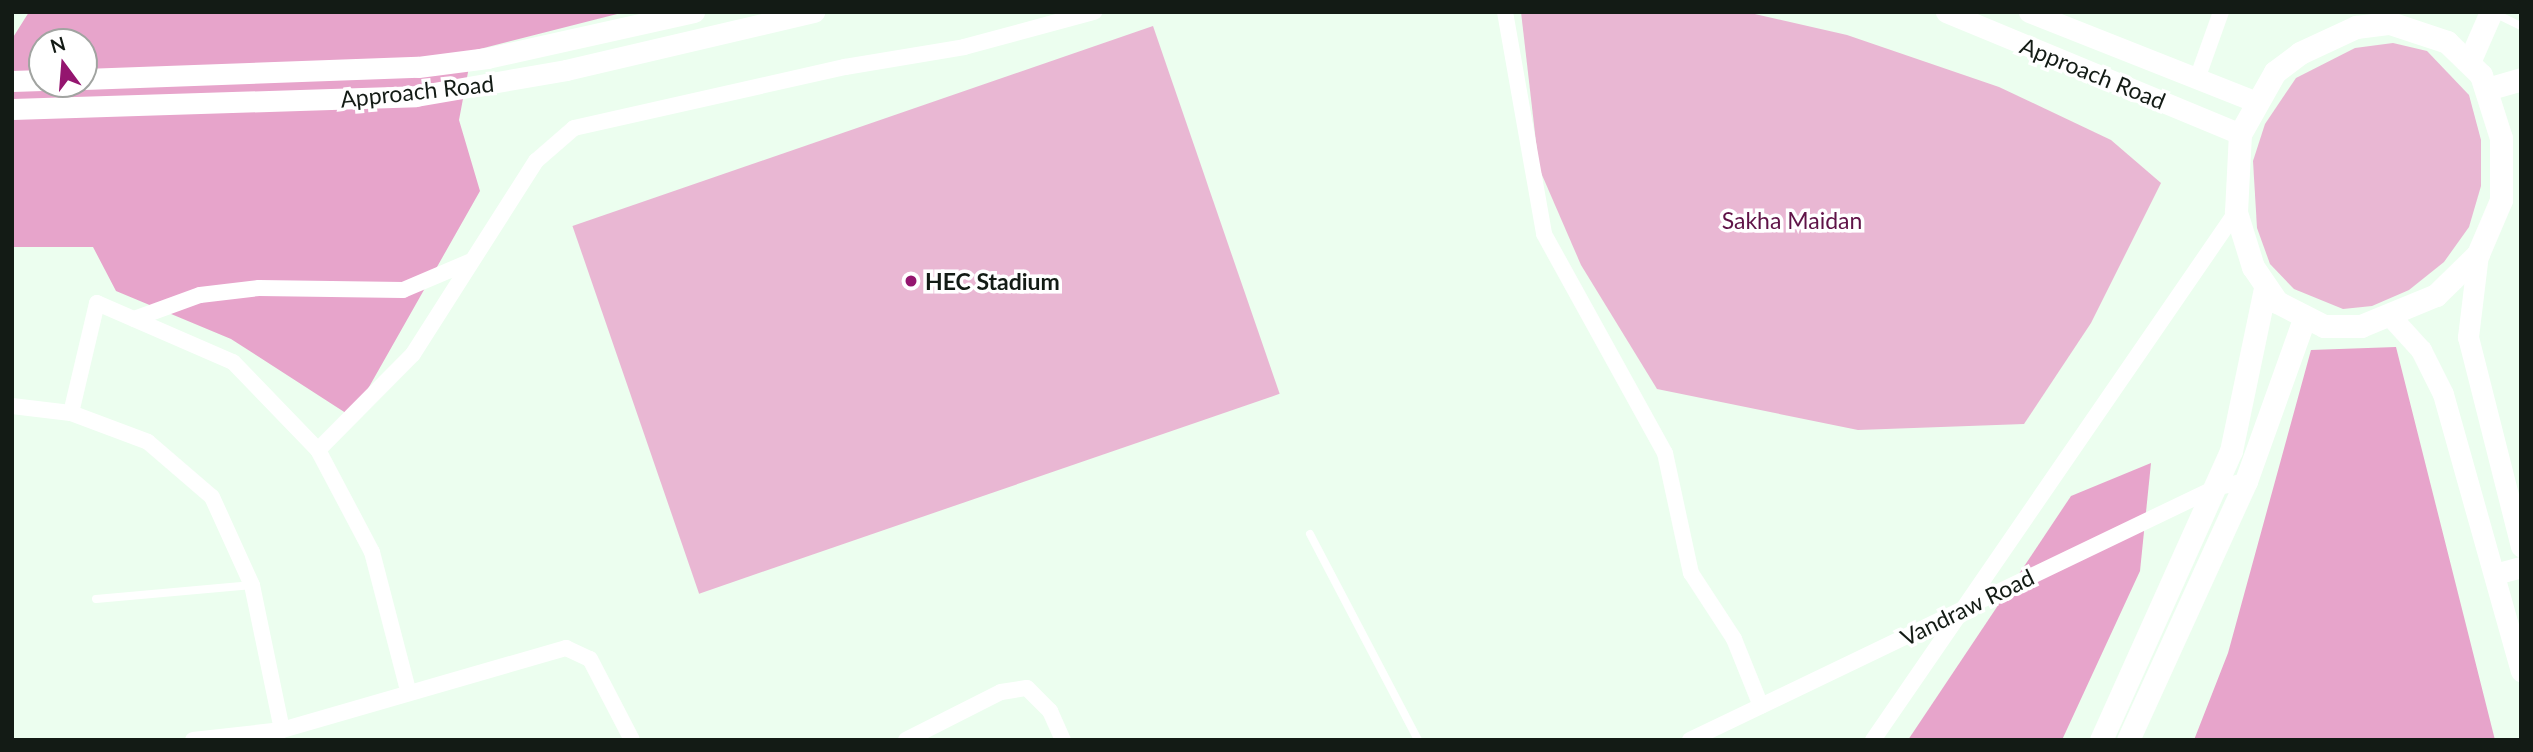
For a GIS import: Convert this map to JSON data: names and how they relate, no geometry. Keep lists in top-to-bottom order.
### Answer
{
  "streets": {
    "street": ["Approach Road", "Vandraw Road"]
  },
  "parks": ["Sakha Maidan"],
  "places": ["HEC Stadium"],
  "north": "top"
}
